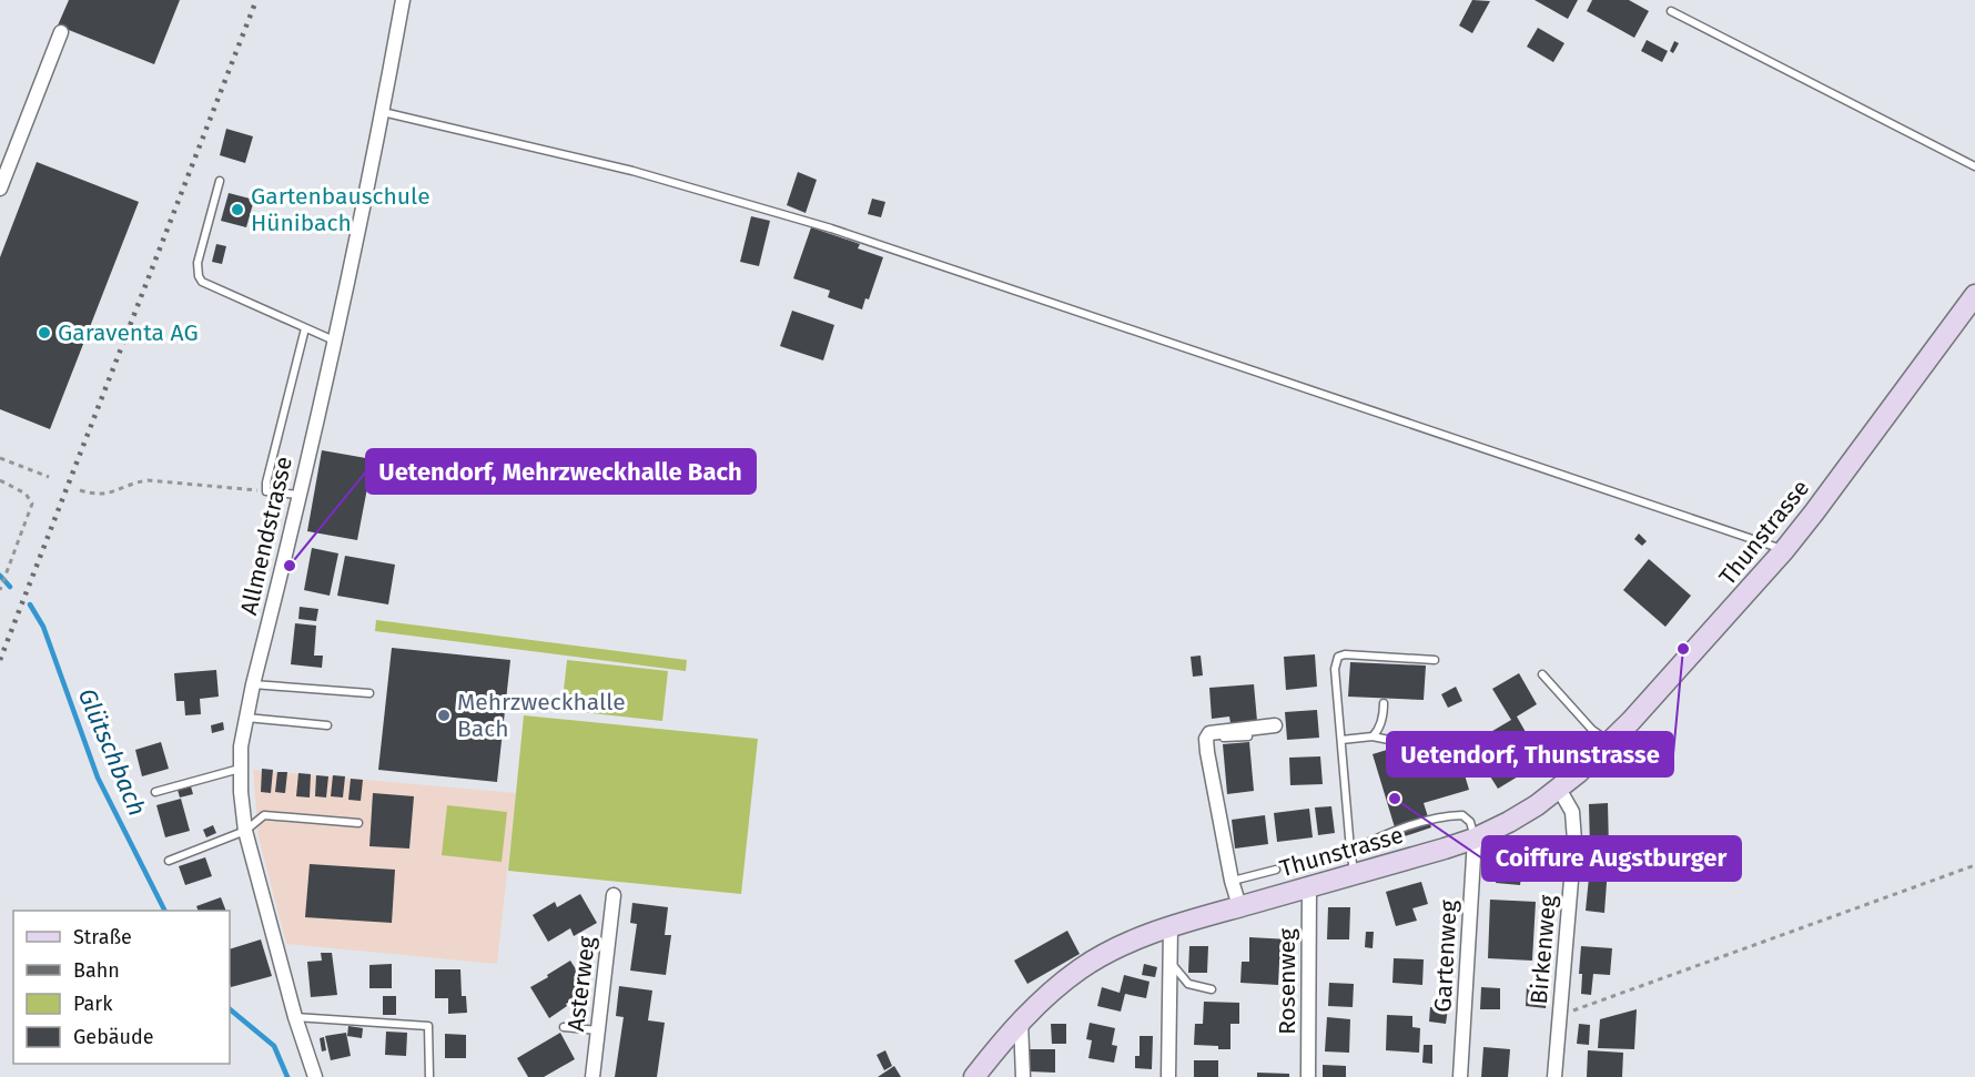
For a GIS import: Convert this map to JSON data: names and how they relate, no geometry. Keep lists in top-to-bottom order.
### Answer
{
  "streets": {
    "main road": ["Thunstrasse"],
    "street": [
      "Allmendstrasse",
      "Birkenweg",
      "Gartenweg",
      "Rosenweg",
      "Asterweg"
    ]
  },
  "crossings": [
    ["Thunstrasse", "Birkenweg"],
    ["Thunstrasse", "Gartenweg"],
    ["Thunstrasse", "Rosenweg"]
  ],
  "water": ["Glütschbach"],
  "places": [
    "Gartenbauschule Hünibach",
    "Garaventa AG",
    "Uetendorf, Mehrzweckhalle Bach",
    "Uetendorf, Thunstrasse",
    "Mehrzweckhalle Bach",
    "Coiffure Augstburger"
  ],
  "legend": [
    "Straße",
    "Bahn",
    "Park",
    "Gebäude"
  ]
}
